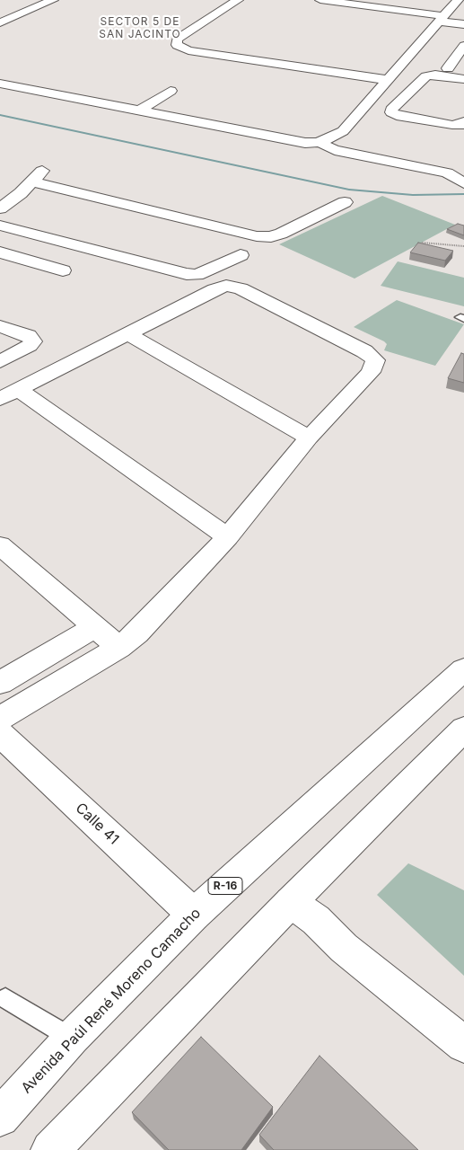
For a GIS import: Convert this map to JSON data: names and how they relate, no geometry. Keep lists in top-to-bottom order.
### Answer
{
  "streets": {
    "street": ["Calle 41", "R-16", "Avenida Paúl René Moreno Camacho"]
  },
  "crossings": [
    ["Calle 41", "Avenida Paúl René Moreno Camacho"]
  ],
  "districts": ["SECTOR 5 DE SAN JACINTO"]
}
